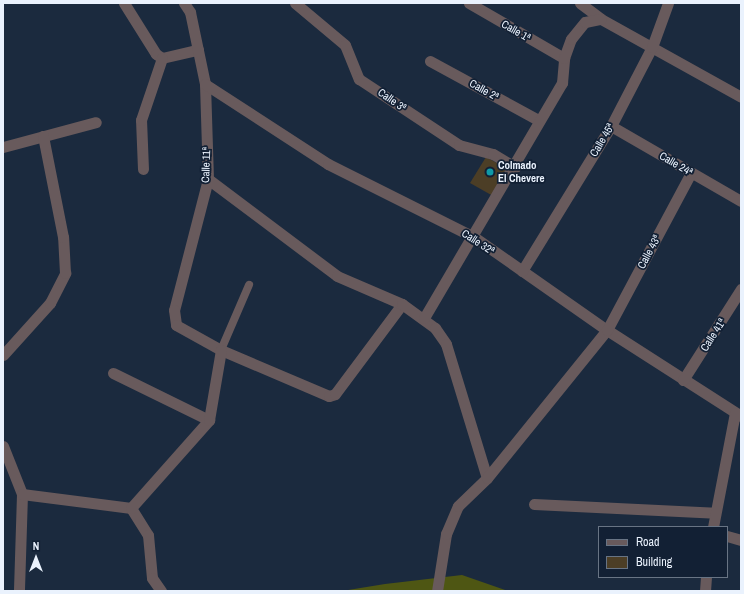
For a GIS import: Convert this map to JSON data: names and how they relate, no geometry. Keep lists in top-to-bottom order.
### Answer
{
  "streets": {
    "street": [
      "Calle 1ª",
      "Calle 2ª",
      "Calle 3ª",
      "Calle 45ª",
      "Calle 24ª",
      "Calle 11ª",
      "Calle 32ª",
      "Calle 43ª",
      "Calle 41ª"
    ]
  },
  "crossings": [
    ["Calle 45ª", "Calle 24ª"],
    ["Calle 45ª", "Calle 32ª"],
    ["Calle 24ª", "Calle 43ª"],
    ["Calle 11ª", "Calle 32ª"],
    ["Calle 32ª", "Calle 43ª"],
    ["Calle 32ª", "Calle 41ª"]
  ],
  "places": ["Colmado El Chevere"],
  "legend": ["Road", "Building"],
  "north": "top"
}
